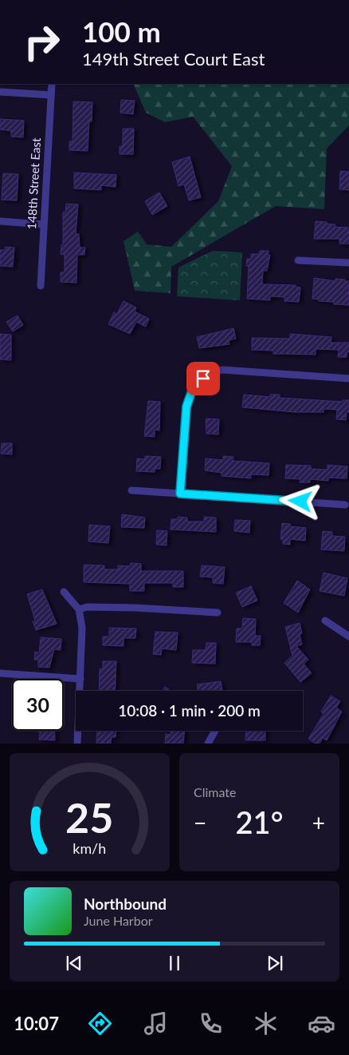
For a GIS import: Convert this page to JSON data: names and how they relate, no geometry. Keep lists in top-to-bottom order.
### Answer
{
  "streets": {
    "street": ["148th Street East"]
  },
  "page": {
    "turn": ["100 m", "149th Street Court East"],
    "limit": "30",
    "trip": "10:08 · 1 min · 200 m",
    "tile": "Climate",
    "heat": ["−", "21°", "+"],
    "song": ["Northbound", "June Harbor"],
    "tabs": "10:07",
    "gauge": ["25", "km/h"]
  }
}
